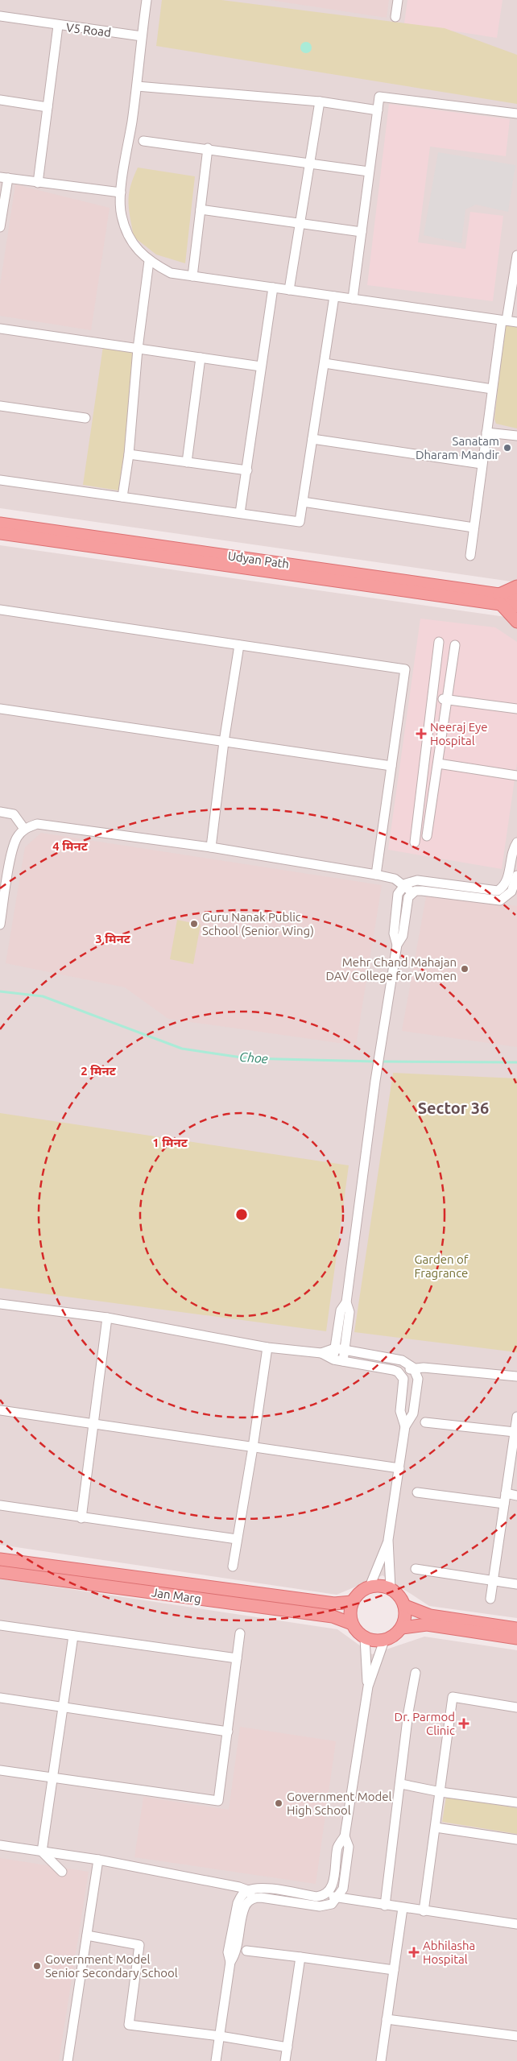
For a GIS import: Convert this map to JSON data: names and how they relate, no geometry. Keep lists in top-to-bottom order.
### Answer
{
  "streets": {
    "main road": ["Udyan Path", "Jan Marg"],
    "street": ["V5 Road"]
  },
  "districts": ["Sector 36"],
  "water": ["Choe"],
  "parks": ["Garden of Fragrance"],
  "places": {
    "other": [
      "Sanatam Dharam Mandir",
      "Guru Nanak Public School (Senior Wing)",
      "Mehr Chand Mahajan DAV College for Women",
      "Government Model High School",
      "Government Model Senior Secondary School"
    ],
    "health": ["Neeraj Eye Hospital", "Dr. Parmod Clinic", "Abhilasha Hospital"]
  },
  "rings": [
    "4 मिनट",
    "3 मिनट",
    "2 मिनट",
    "1 मिनट"
  ]
}
